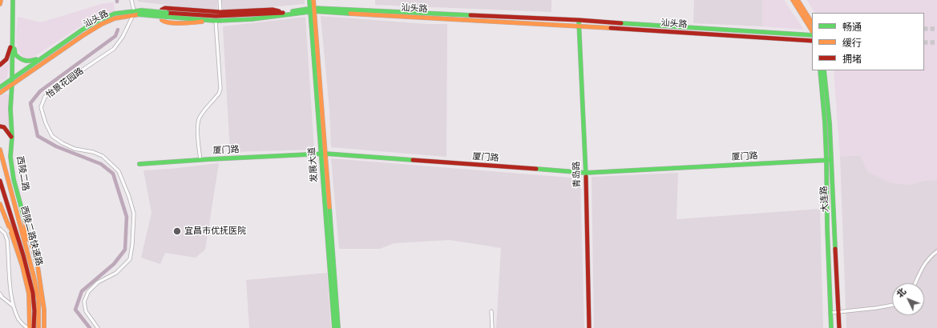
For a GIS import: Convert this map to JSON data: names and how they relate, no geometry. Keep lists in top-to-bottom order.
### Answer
{
  "streets": {
    "main road": [
      "汕头路",
      "厦门路",
      "发展大道",
      "西陵二路",
      "青岛路",
      "大连路",
      "西陵二路快速路"
    ],
    "street": ["怡景花园路"]
  },
  "crossings": [
    ["汕头路", "怡景花园路"],
    ["汕头路", "发展大道"],
    ["汕头路", "西陵二路"],
    ["汕头路", "青岛路"],
    ["厦门路", "发展大道"],
    ["厦门路", "青岛路"],
    ["厦门路", "大连路"]
  ],
  "places": ["宜昌市优抚医院"],
  "legend": ["畅通", "缓行", "拥堵"],
  "north": "top left"
}
